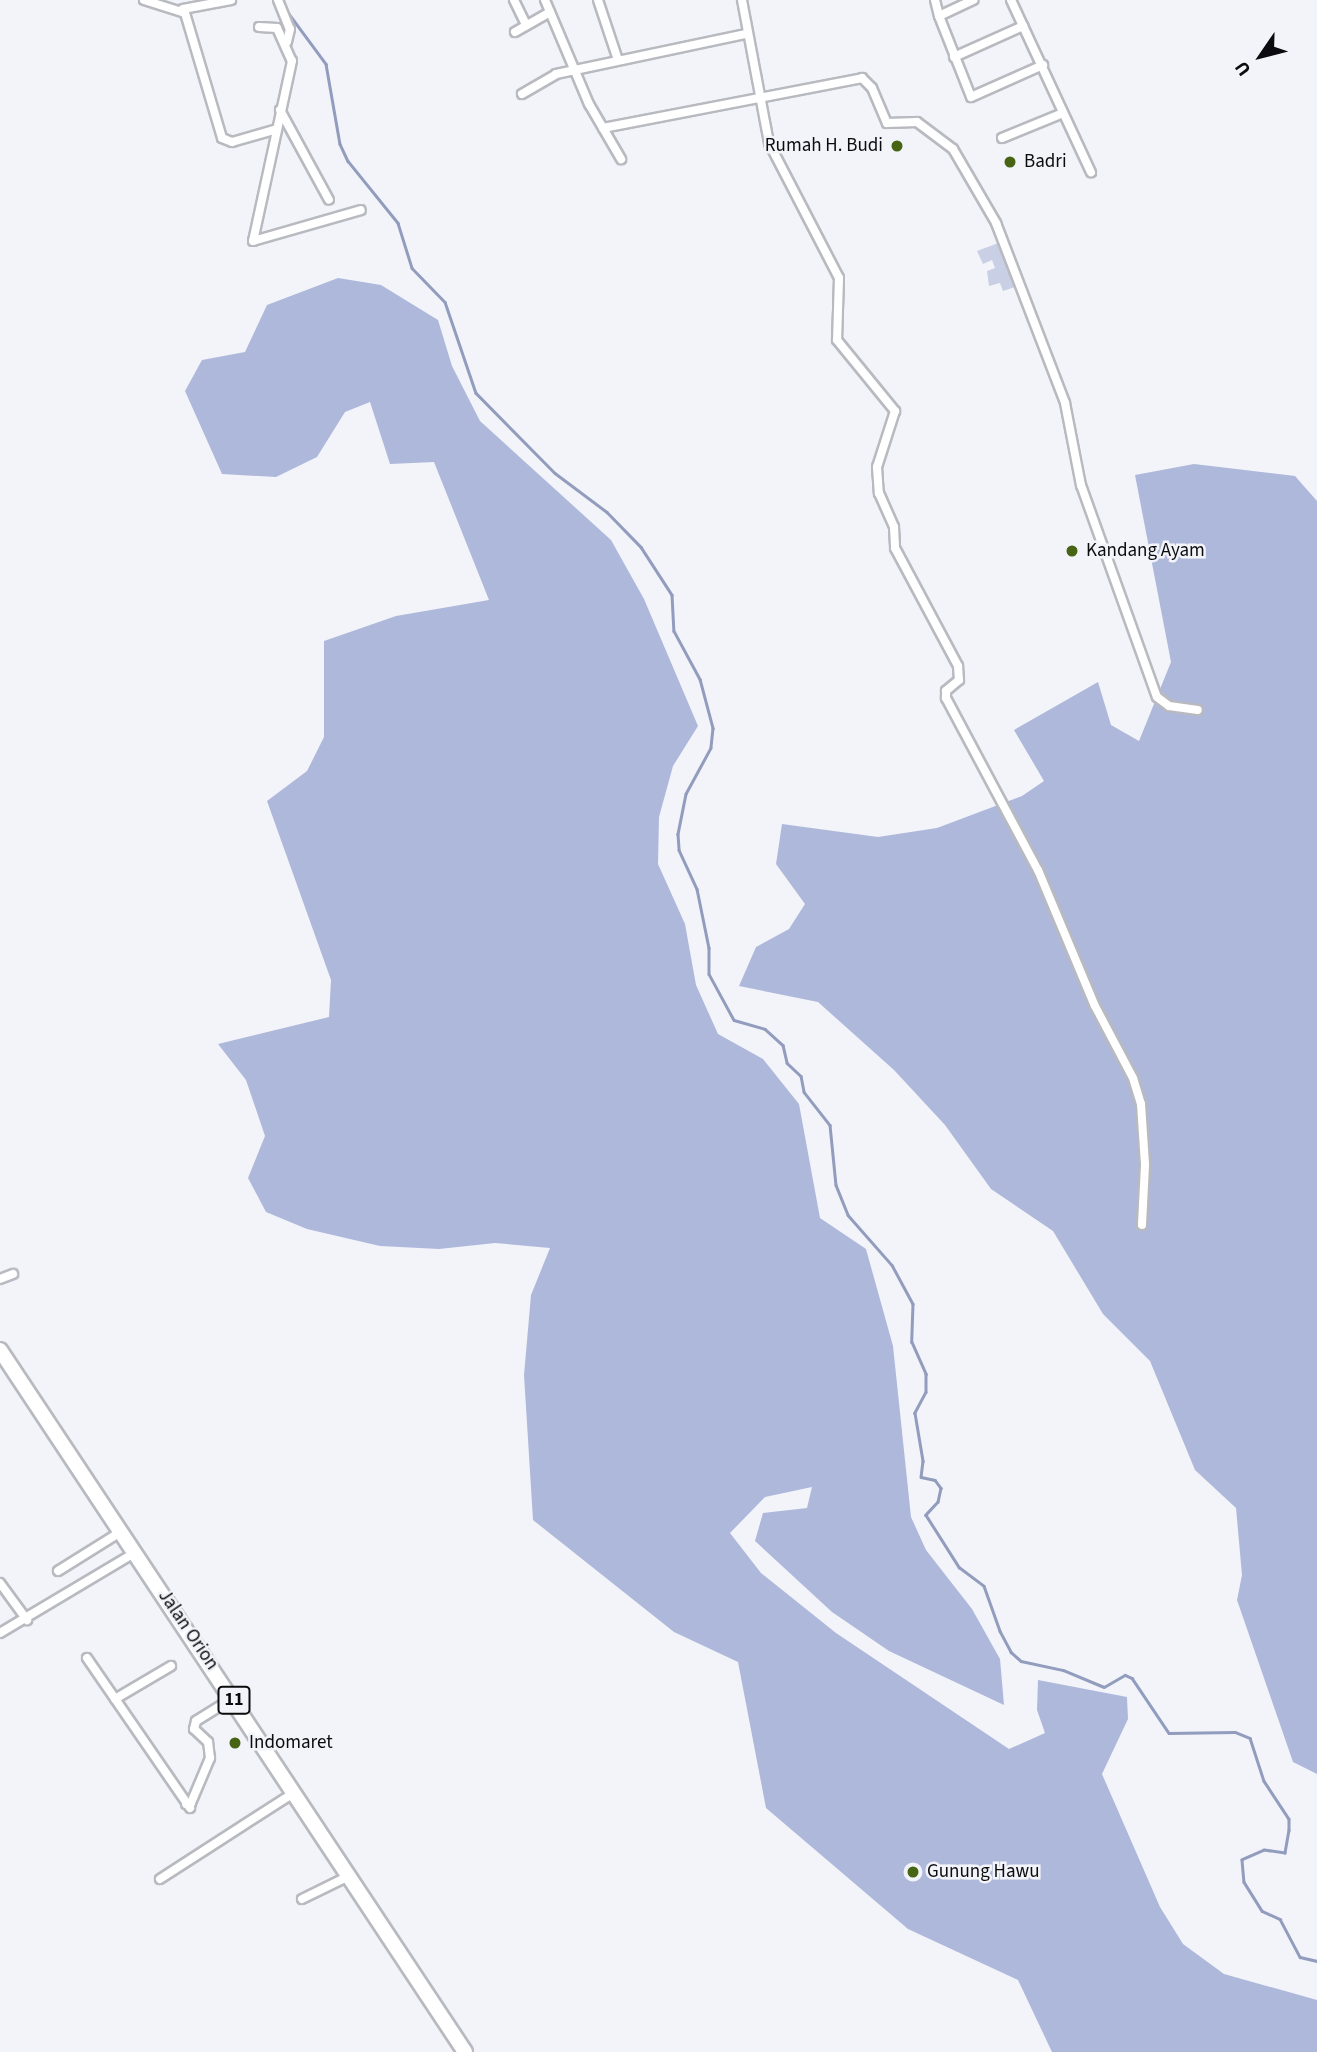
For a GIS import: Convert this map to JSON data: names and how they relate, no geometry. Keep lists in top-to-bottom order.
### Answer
{
  "streets": {
    "highway": ["Jalan Orion", "11"]
  },
  "places": [
    "Rumah H. Budi",
    "Badri",
    "Kandang Ayam",
    "Indomaret",
    "Gunung Hawu"
  ],
  "north": "bottom left"
}
